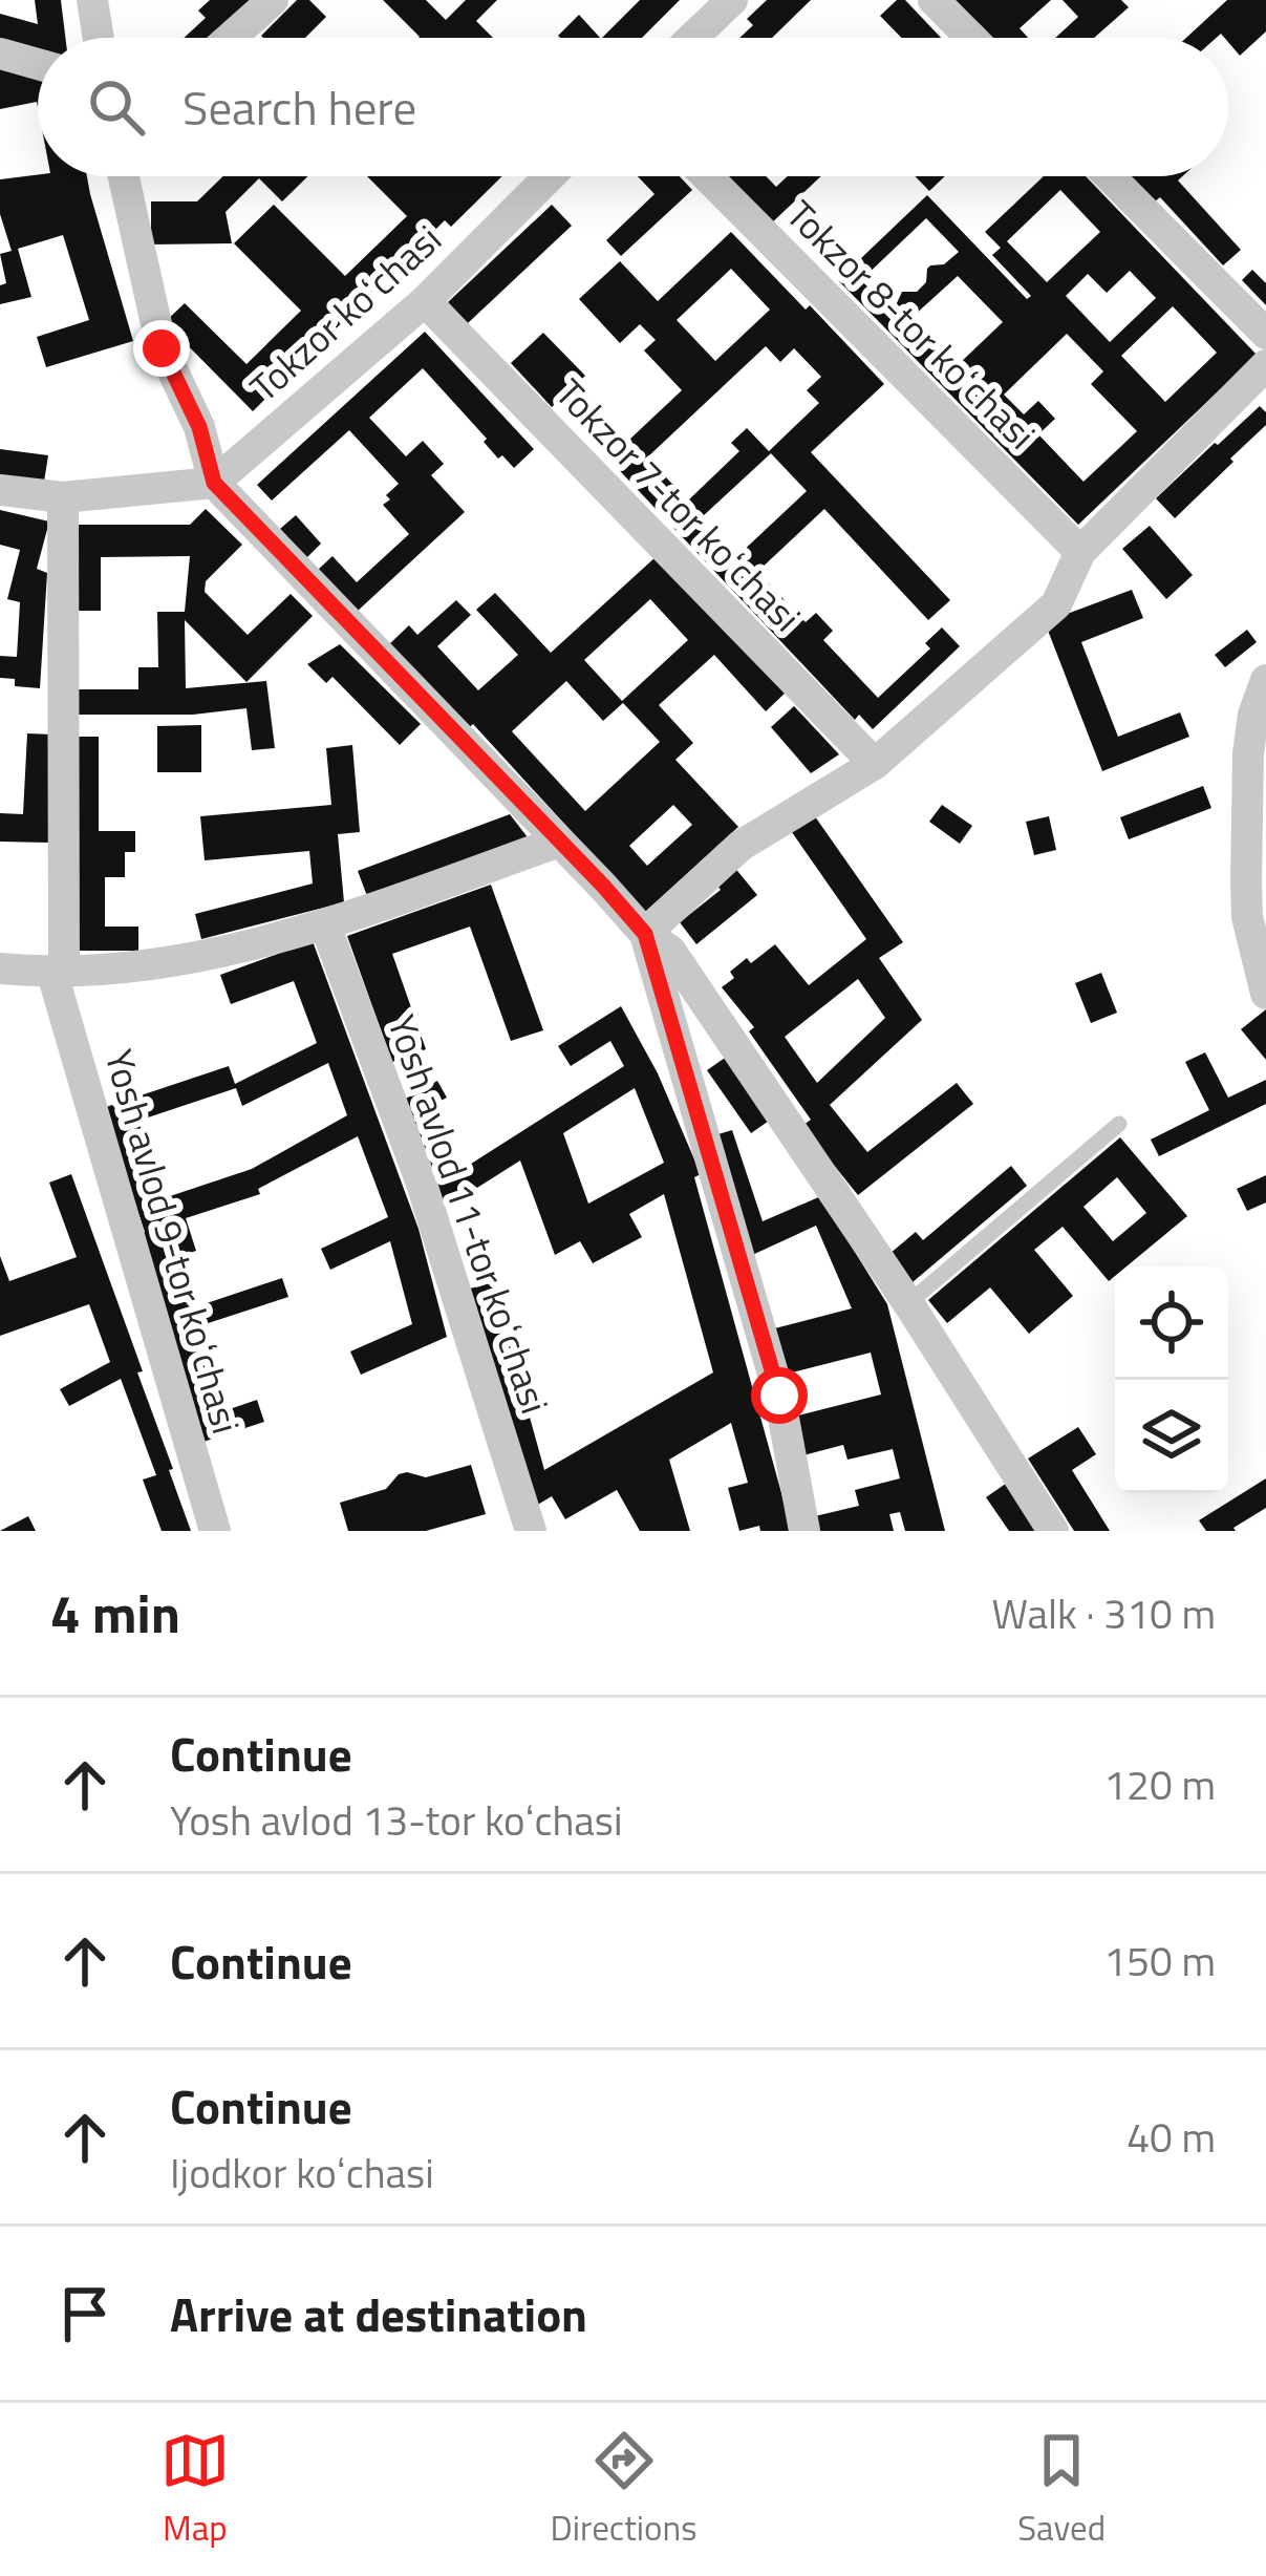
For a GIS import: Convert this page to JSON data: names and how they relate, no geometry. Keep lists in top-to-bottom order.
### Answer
{
  "streets": {
    "street": [
      "Tokzor koʻchasi",
      "Tokzor 8-tor koʻchasi",
      "Tokzor 7-tor koʻchasi",
      "Yosh avlod 11-tor koʻchasi",
      "Yosh avlod 9-tor koʻchasi"
    ]
  },
  "crossings": [
    ["Tokzor koʻchasi", "Tokzor 7-tor koʻchasi"]
  ],
  "page": {
    "search": "Search here",
    "heading": ["4 min", "Walk · 310 m"],
    "list": [
      ["Continue", "Yosh avlod 13-tor koʻchasi", "120 m"],
      ["Continue", "150 m"],
      ["Continue", "Ijodkor koʻchasi", "40 m"],
      "Arrive at destination"
    ],
    "nav": ["Map", "Directions", "Saved"]
  }
}
